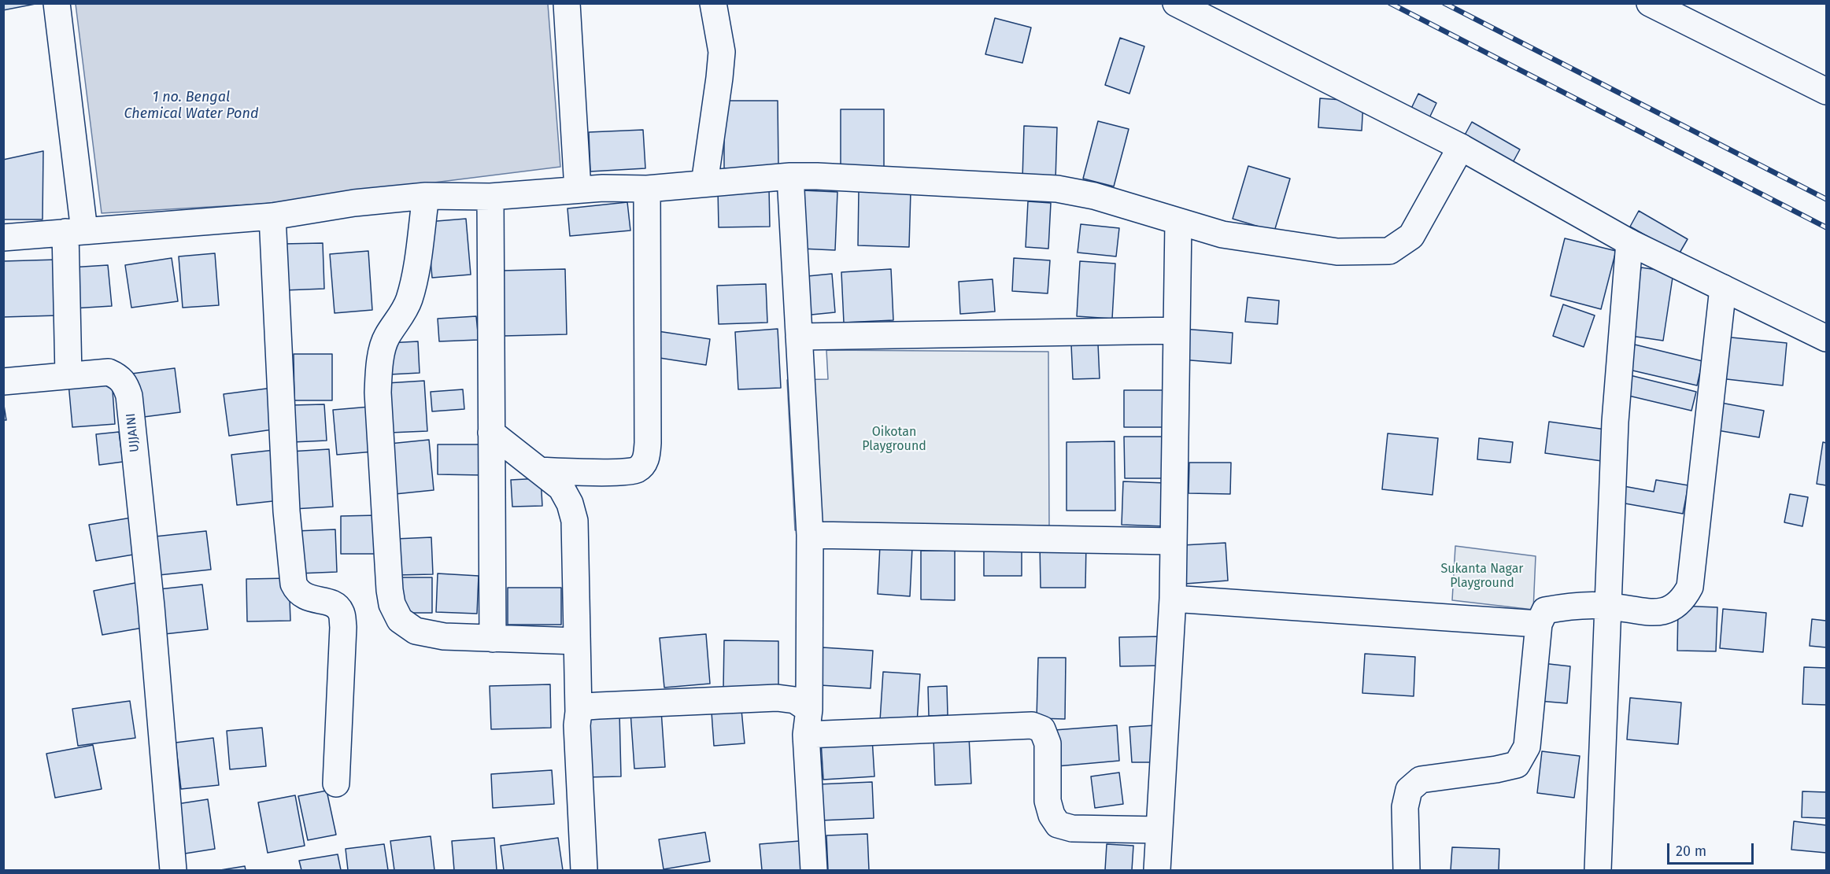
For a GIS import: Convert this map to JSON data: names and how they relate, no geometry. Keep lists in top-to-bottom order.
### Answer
{
  "streets": {
    "street": ["UJJAINI"]
  },
  "water": ["1 no. Bengal Chemical Water Pond"],
  "parks": ["Oikotan Playground", "Sukanta Nagar Playground"],
  "scale_bar": "20 m"
}
